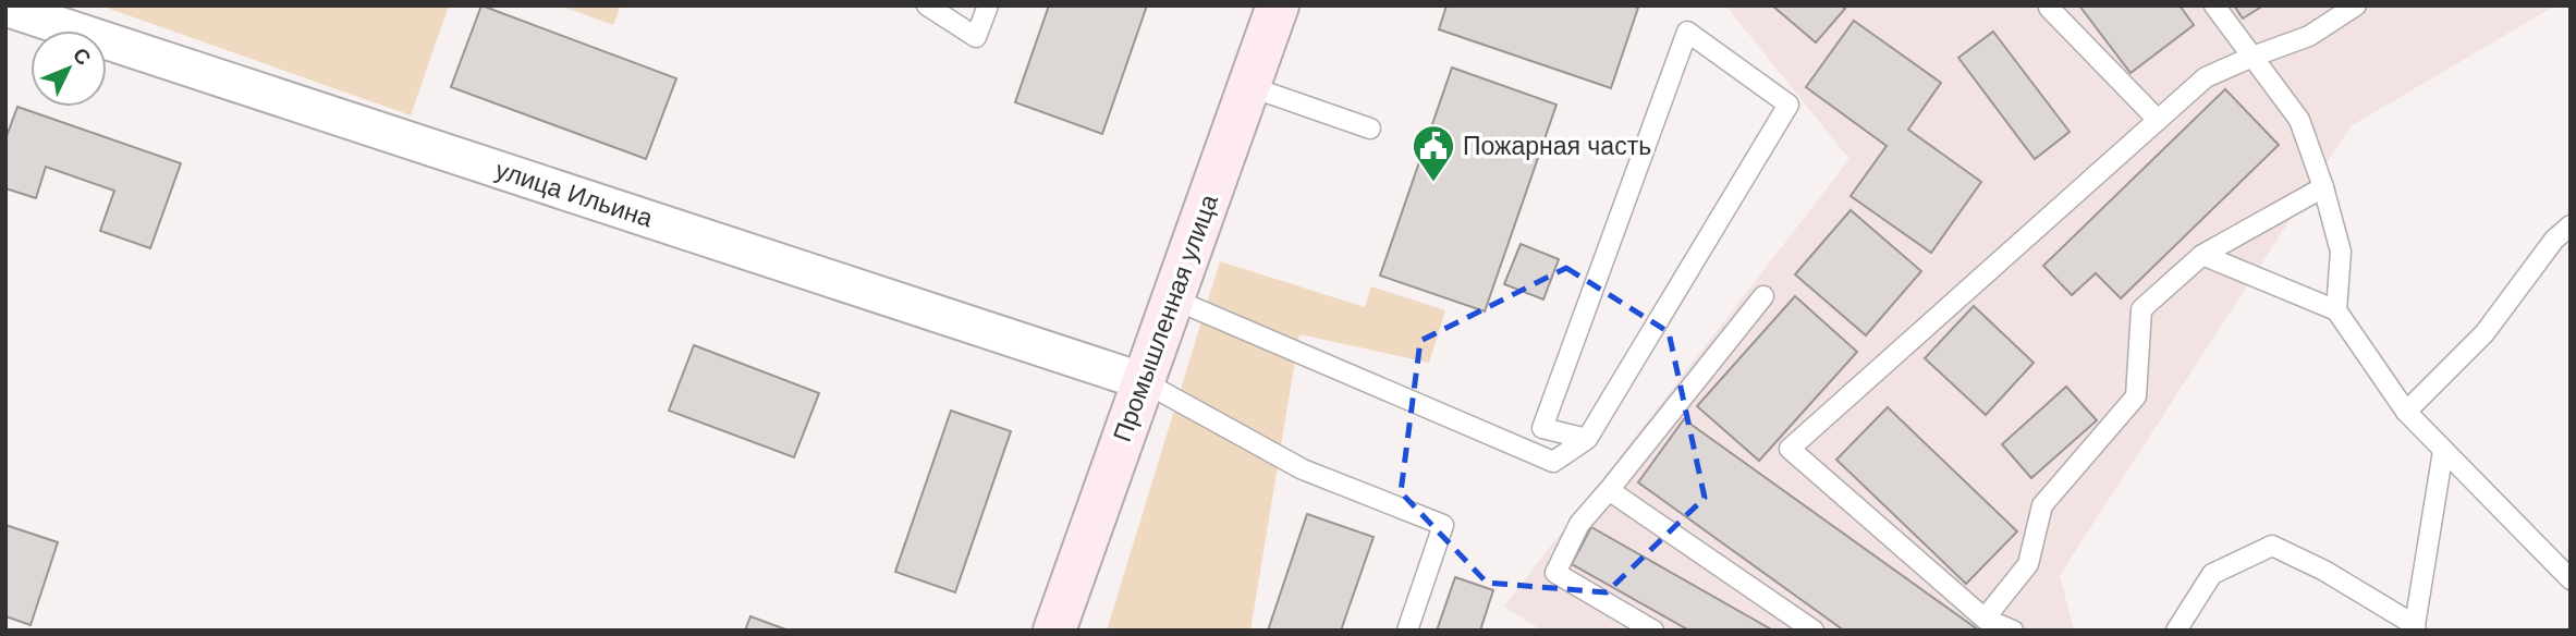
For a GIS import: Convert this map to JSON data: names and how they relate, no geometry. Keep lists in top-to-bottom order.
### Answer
{
  "streets": {
    "main road": ["Промышленная улица"],
    "street": ["улица Ильина"]
  },
  "crossings": [
    ["улица Ильина", "Промышленная улица"]
  ],
  "places": {
    "public building": ["Пожарная часть"]
  },
  "north": "top right"
}
